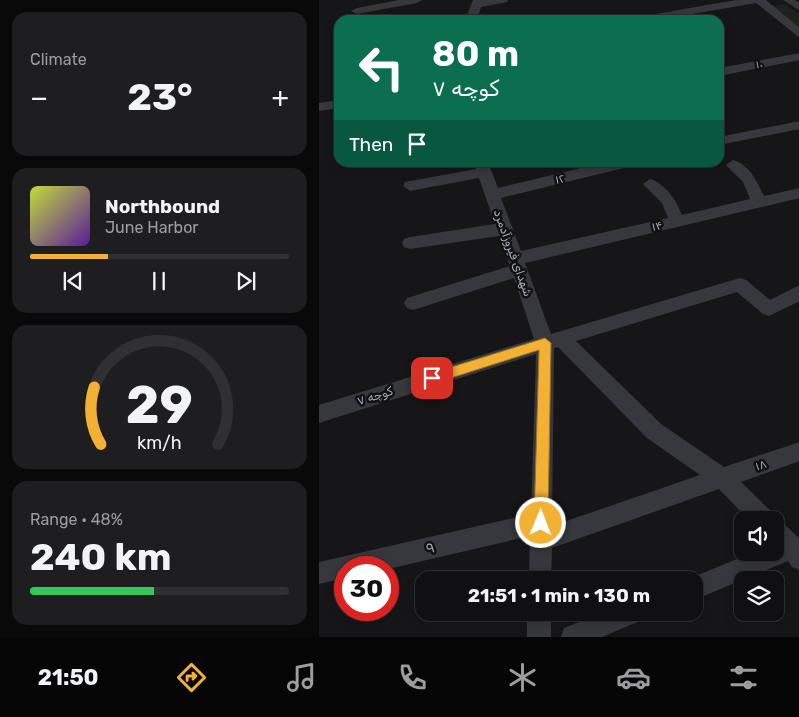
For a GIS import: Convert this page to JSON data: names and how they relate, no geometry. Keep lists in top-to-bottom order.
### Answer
{
  "streets": {
    "street": [
      "۱۰",
      "۱۲",
      "۱۴",
      "شهدای فیروزآدمرد",
      "کوچه ۷",
      "۱۸",
      "۹"
    ]
  },
  "crossings": [
    ["۱۲", "شهدای فیروزآدمرد"],
    ["۱۴", "شهدای فیروزآدمرد"],
    ["شهدای فیروزآدمرد", "کوچه ۷"],
    ["۱۸", "۹"]
  ],
  "page": {
    "tile": [
      "Climate",
      ["Range · 48%", "240 km"]
    ],
    "turn": ["80 m", "کوچه ۷"],
    "heat": ["−", "23°", "+"],
    "then": "Then",
    "song": ["Northbound", "June Harbor"],
    "limit": "30",
    "trip": "21:51 · 1 min · 130 m",
    "tabs": "21:50",
    "gauge": ["29", "km/h"]
  }
}
